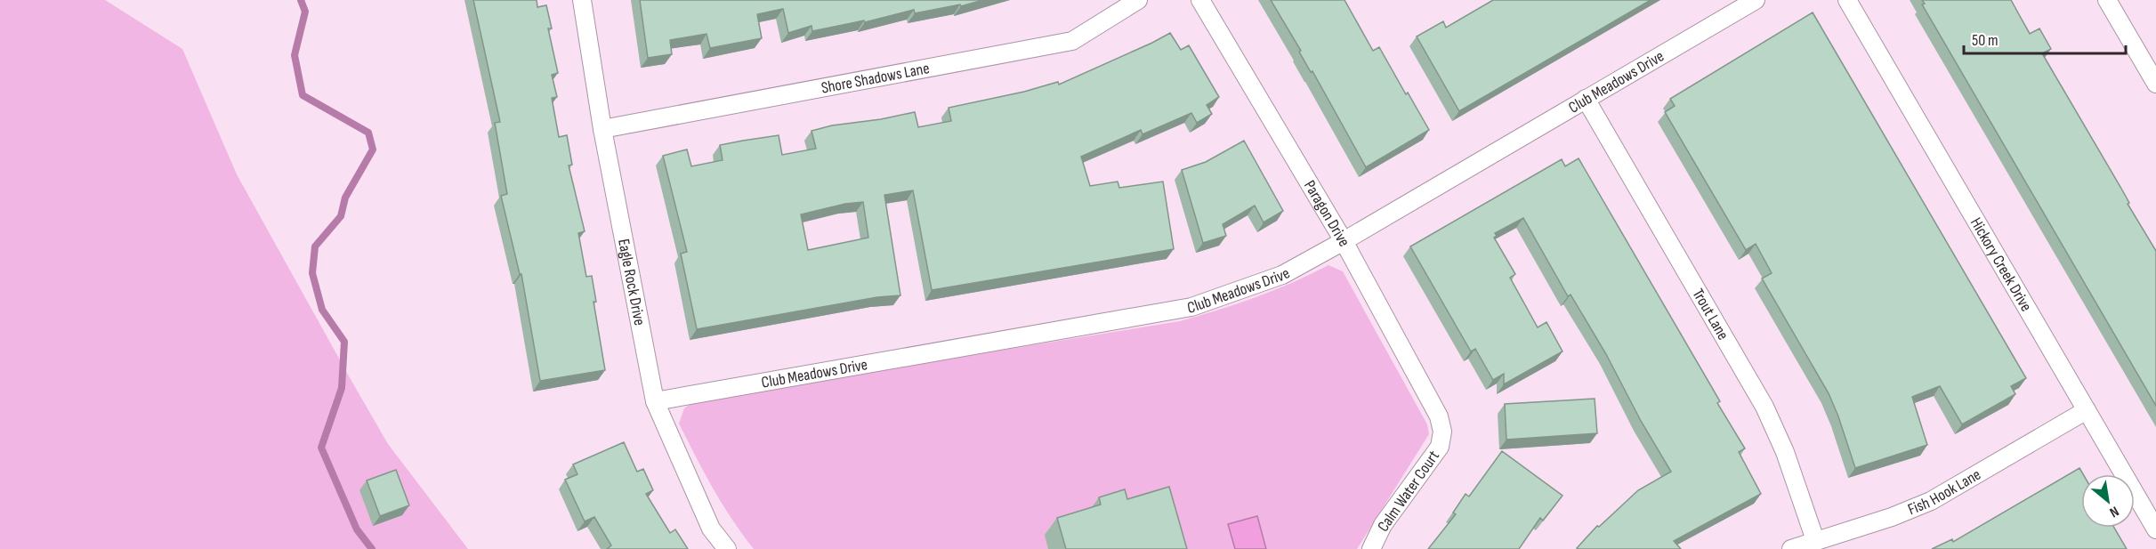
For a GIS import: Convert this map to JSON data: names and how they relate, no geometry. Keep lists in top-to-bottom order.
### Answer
{
  "streets": {
    "street": [
      "Shore Shadows Lane",
      "Club Meadows Drive",
      "Paragon Drive",
      "Hickory Creek Drive",
      "Eagle Rock Drive",
      "Trout Lane",
      "Calm Water Court",
      "Fish Hook Lane"
    ]
  },
  "crossings": [
    ["Shore Shadows Lane", "Eagle Rock Drive"],
    ["Club Meadows Drive", "Paragon Drive"],
    ["Club Meadows Drive", "Eagle Rock Drive"],
    ["Club Meadows Drive", "Trout Lane"],
    ["Paragon Drive", "Calm Water Court"],
    ["Hickory Creek Drive", "Fish Hook Lane"],
    ["Trout Lane", "Fish Hook Lane"]
  ],
  "scale_bar": "50 m",
  "north": "bottom right"
}
